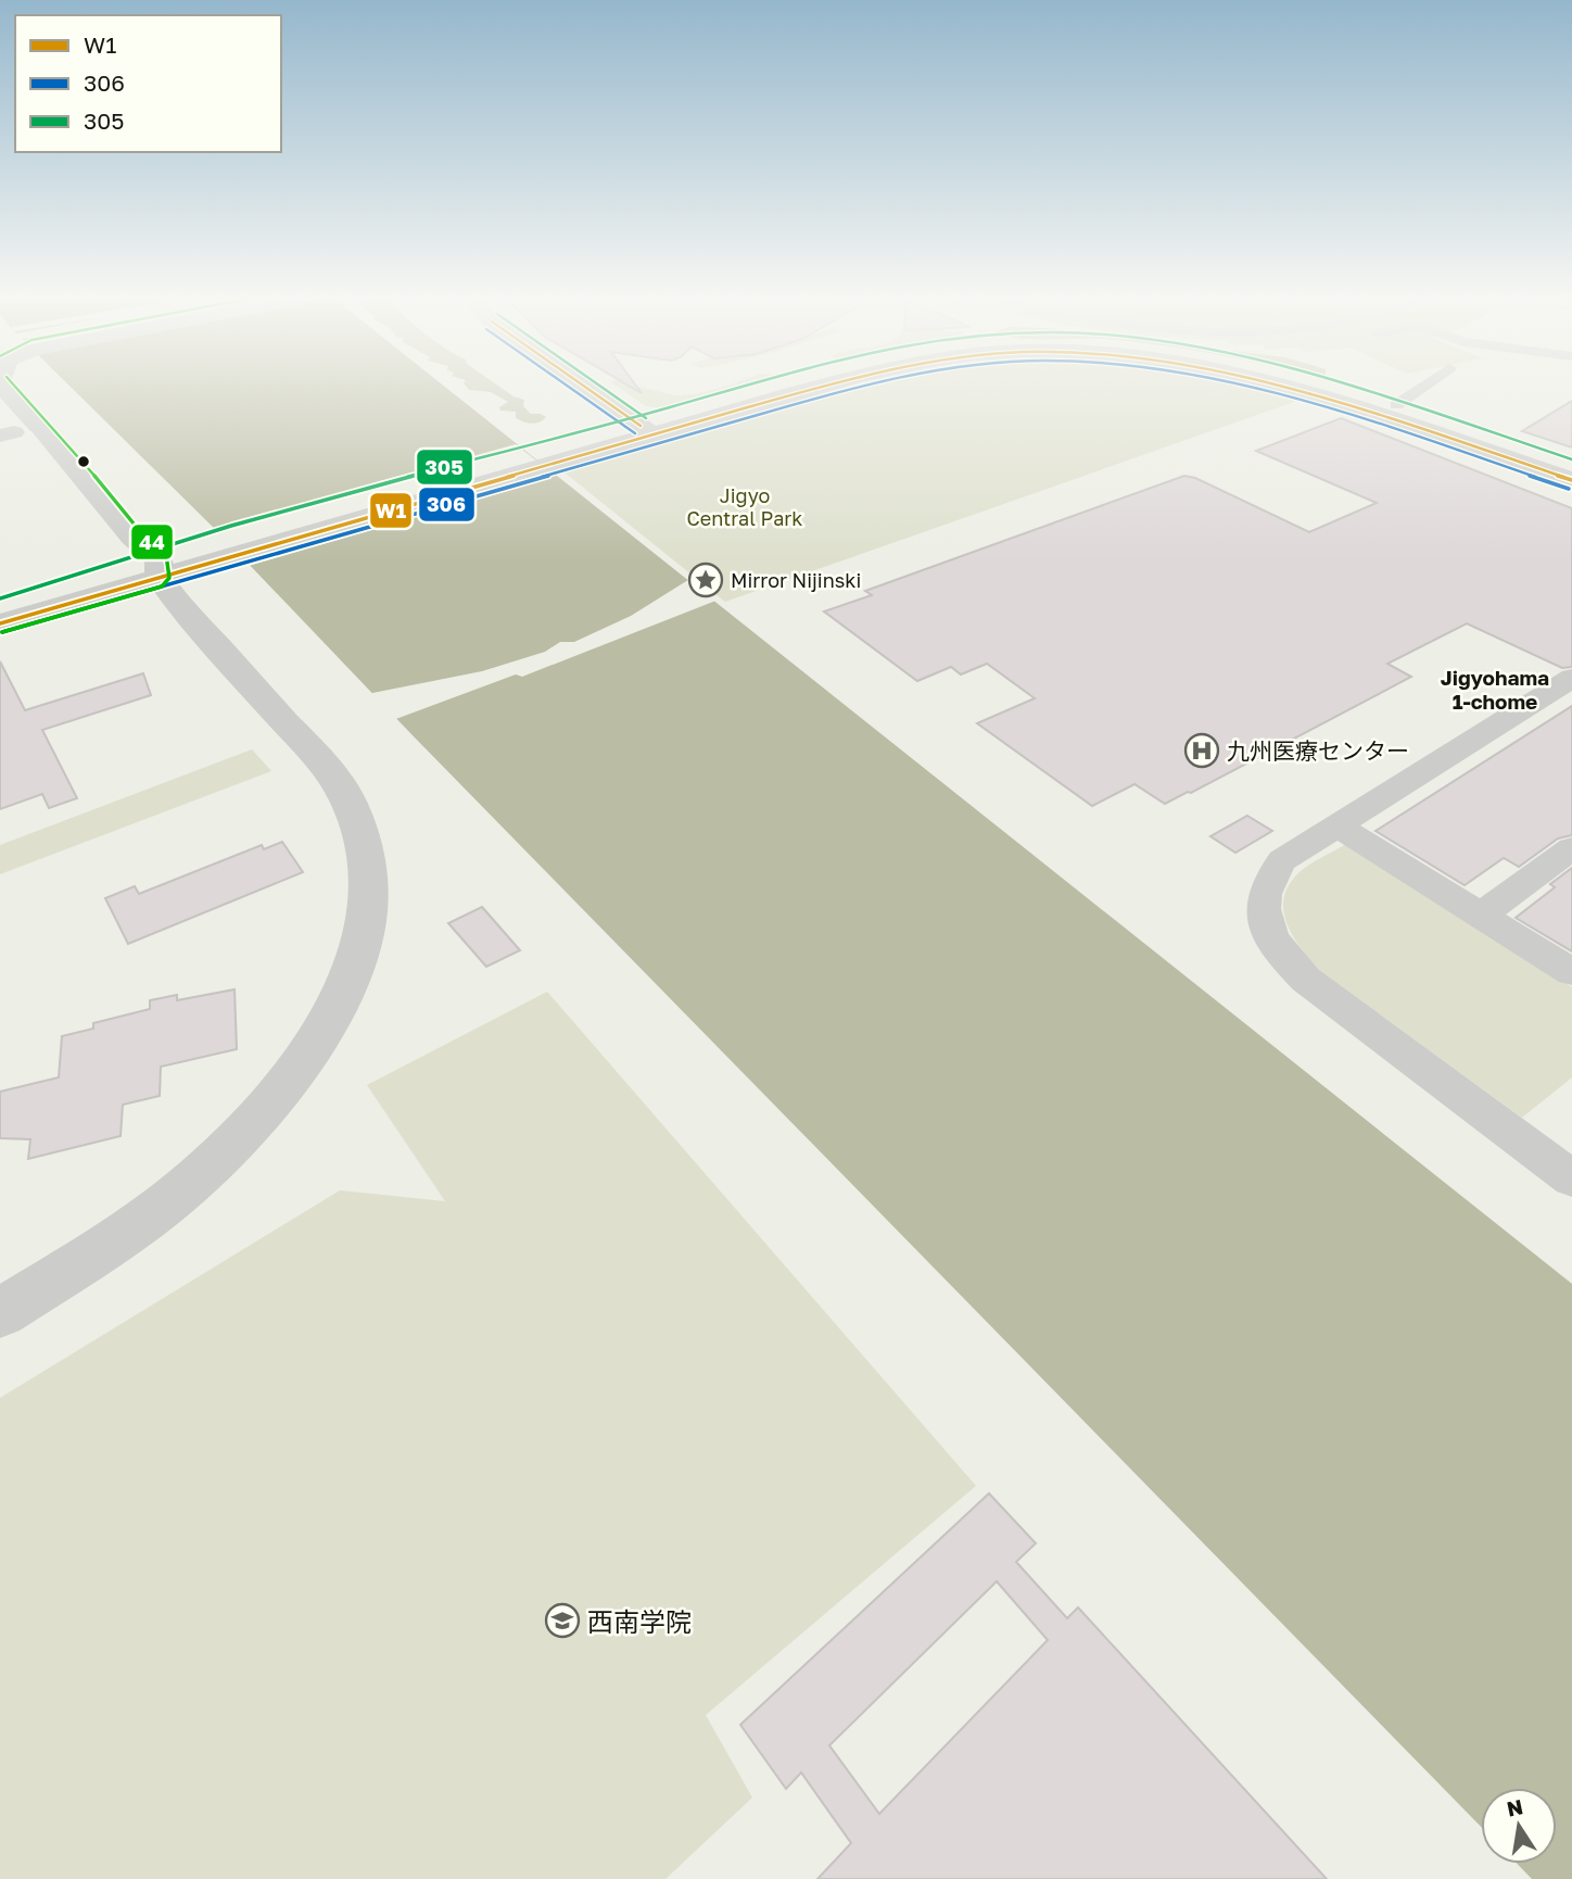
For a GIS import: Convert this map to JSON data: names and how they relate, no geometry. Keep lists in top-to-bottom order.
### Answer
{
  "districts": ["Jigyohama 1-chome"],
  "parks": ["Jigyo Central Park"],
  "places": {
    "place": ["Mirror Nijinski"],
    "hospital": ["九州医療センター"],
    "school or university": ["西南学院"]
  },
  "lines": [
    "transit line W1",
    "transit line 306",
    "transit line 305",
    "transit line 44"
  ],
  "legend": ["W1", "306", "305"],
  "north": "top"
}
